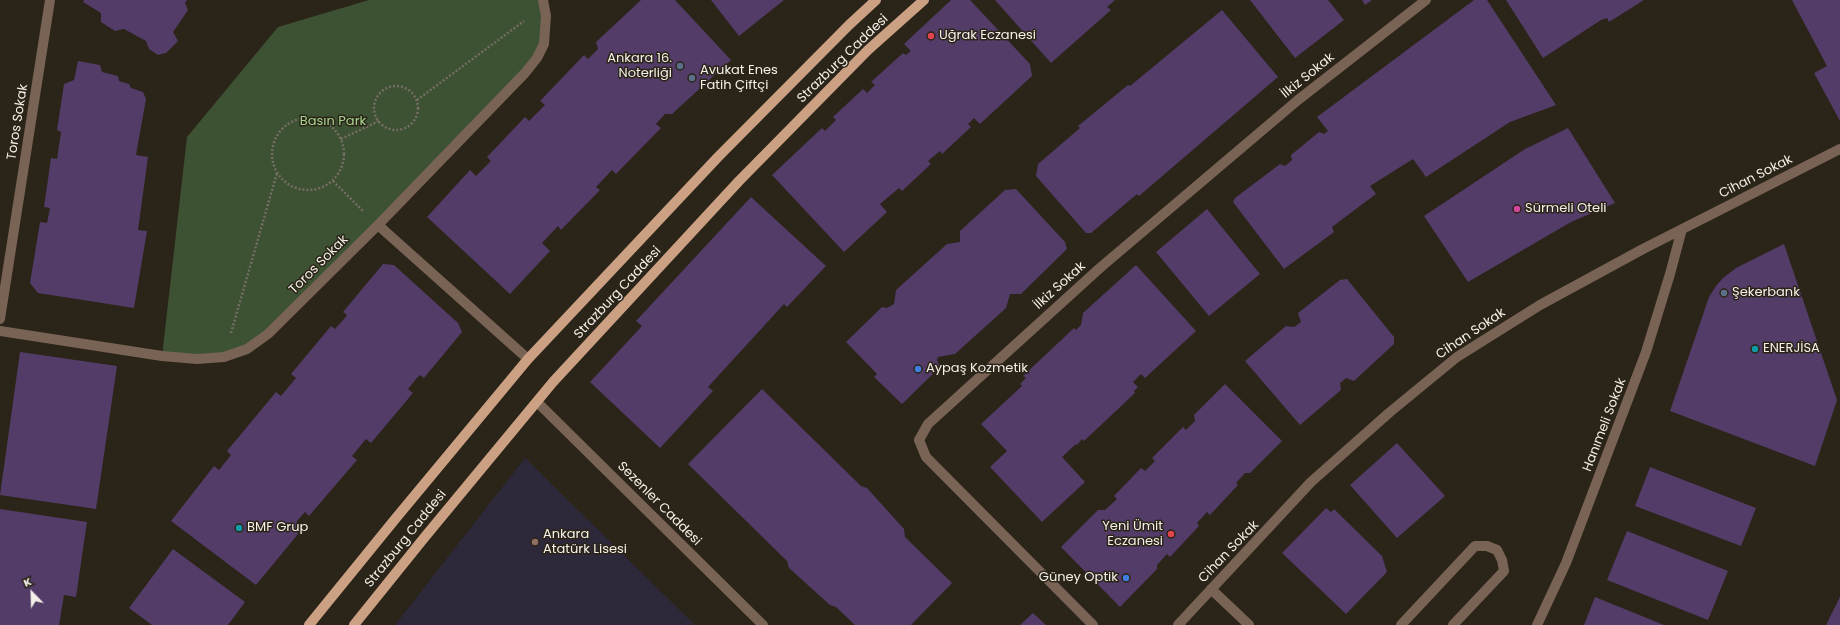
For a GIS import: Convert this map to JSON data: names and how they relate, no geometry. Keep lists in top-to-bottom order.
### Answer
{
  "streets": {
    "main road": ["Strazburg Caddesi"],
    "street": [
      "İlkiz Sokak",
      "Toros Sokak",
      "Cihan Sokak",
      "Hanımeli Sokak",
      "Sezenler Caddesi"
    ]
  },
  "crossings": [
    ["Strazburg Caddesi", "Sezenler Caddesi"],
    ["Cihan Sokak", "Hanımeli Sokak"]
  ],
  "parks": ["Basın Park"],
  "places": [
    "Uğrak Eczanesi",
    "Ankara 16. Noterliği",
    "Avukat Enes Fatih Çiftçi",
    "Sürmeli Oteli",
    "Şekerbank",
    "ENERJİSA",
    "Aypaş Kozmetik",
    "BMF Grup",
    "Yeni Ümit Eczanesi",
    "Ankara Atatürk Lisesi",
    "Güney Optik"
  ],
  "north": "top left"
}
